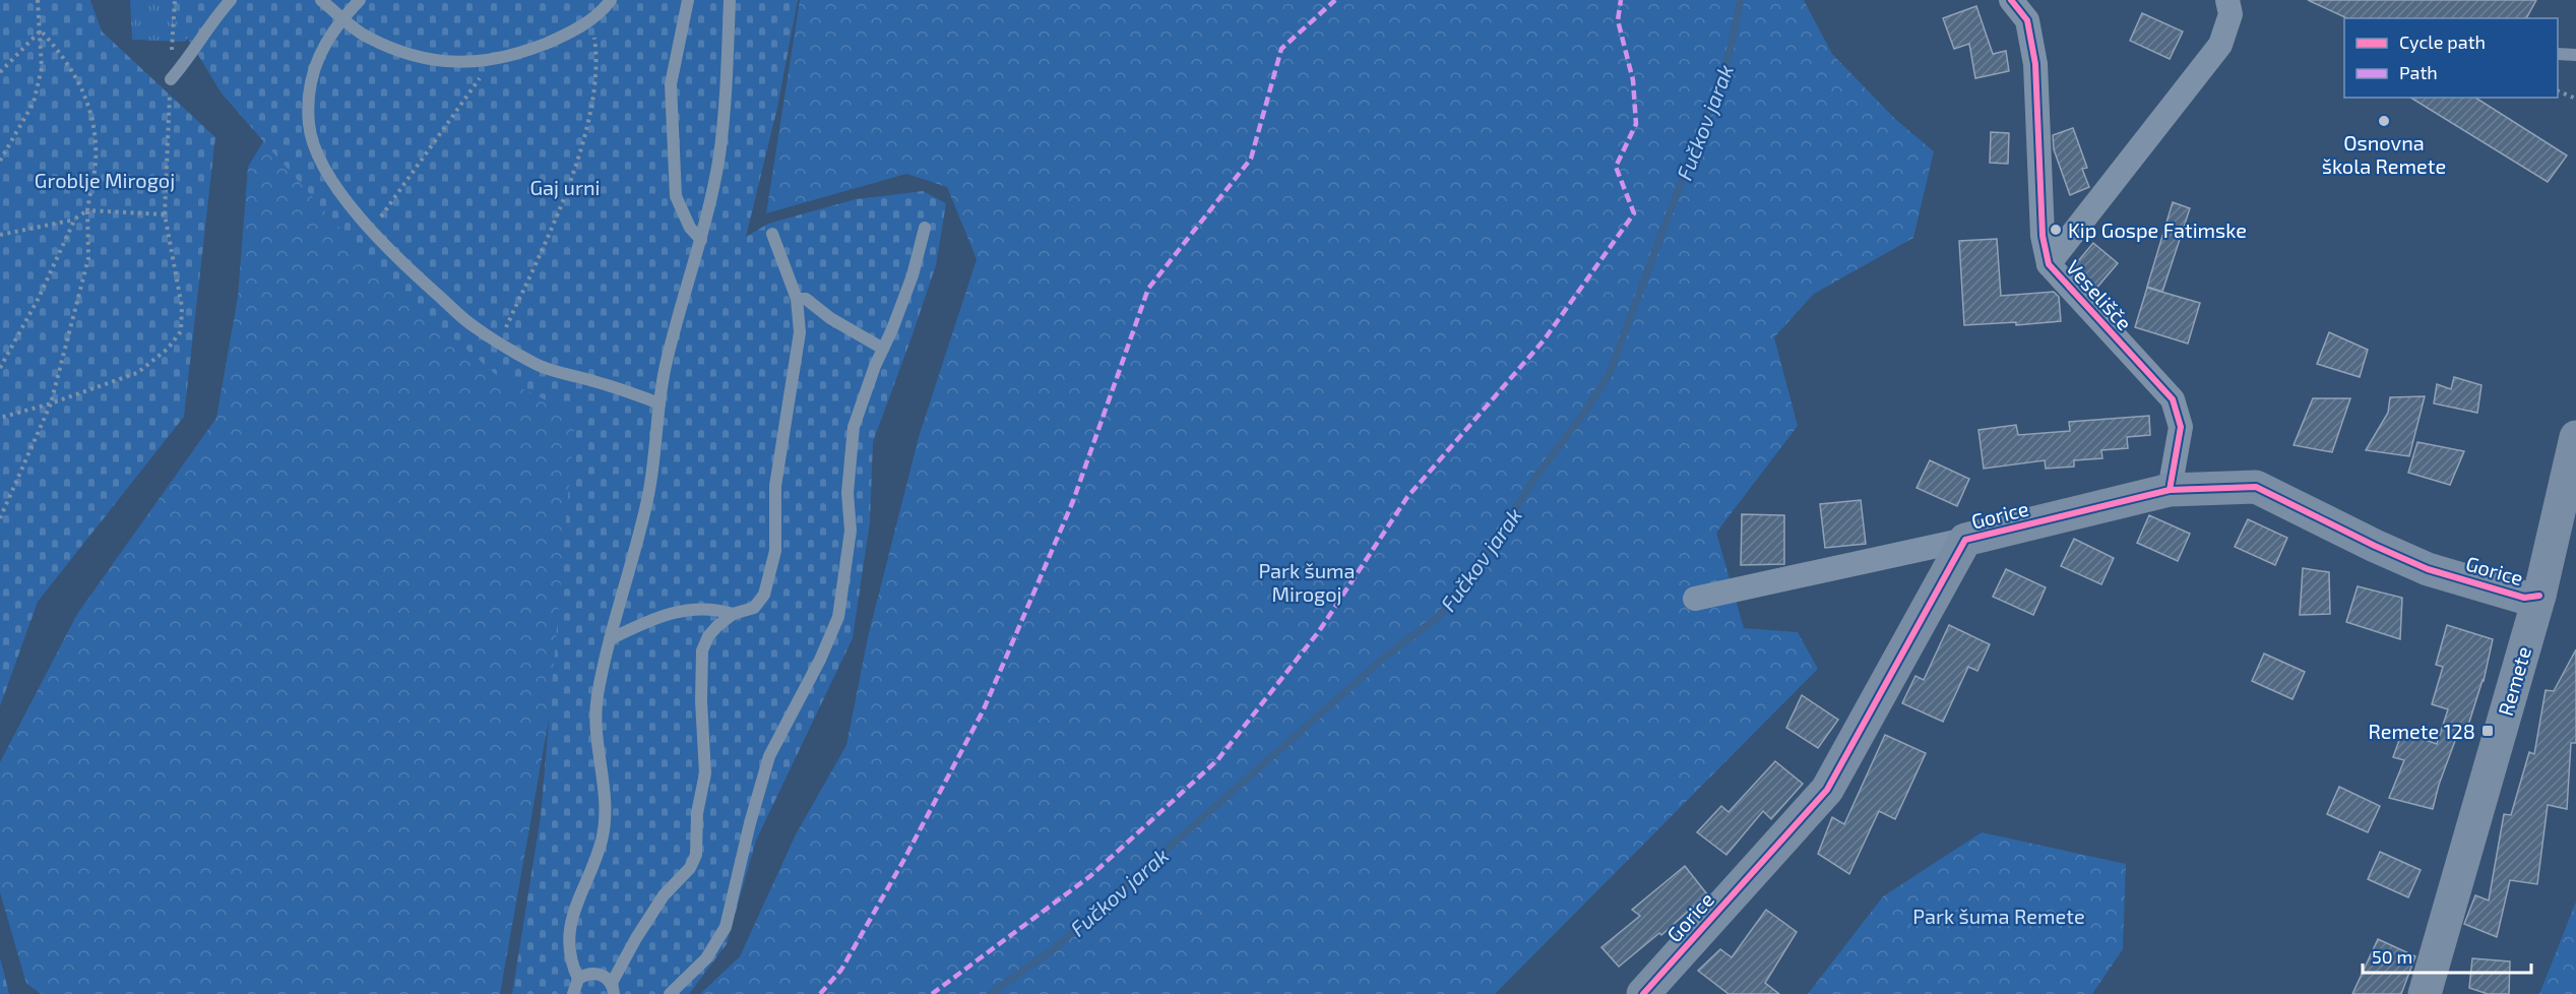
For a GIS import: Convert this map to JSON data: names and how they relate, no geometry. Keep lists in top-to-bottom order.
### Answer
{
  "streets": {
    "street": ["Veselišče", "Gorice", "Remete"]
  },
  "crossings": [
    ["Veselišče", "Gorice"],
    ["Gorice", "Remete"]
  ],
  "water": ["Fučkov jarak"],
  "parks": [
    "Groblje Mirogoj",
    "Gaj urni",
    "Park šuma Mirogoj",
    "Park šuma Remete"
  ],
  "places": {
    "other": ["Osnovna škola Remete", "Kip Gospe Fatimske"],
    "transit": ["Remete 128"]
  },
  "legend": ["Cycle path", "Path"],
  "scale_bar": "50 m"
}
